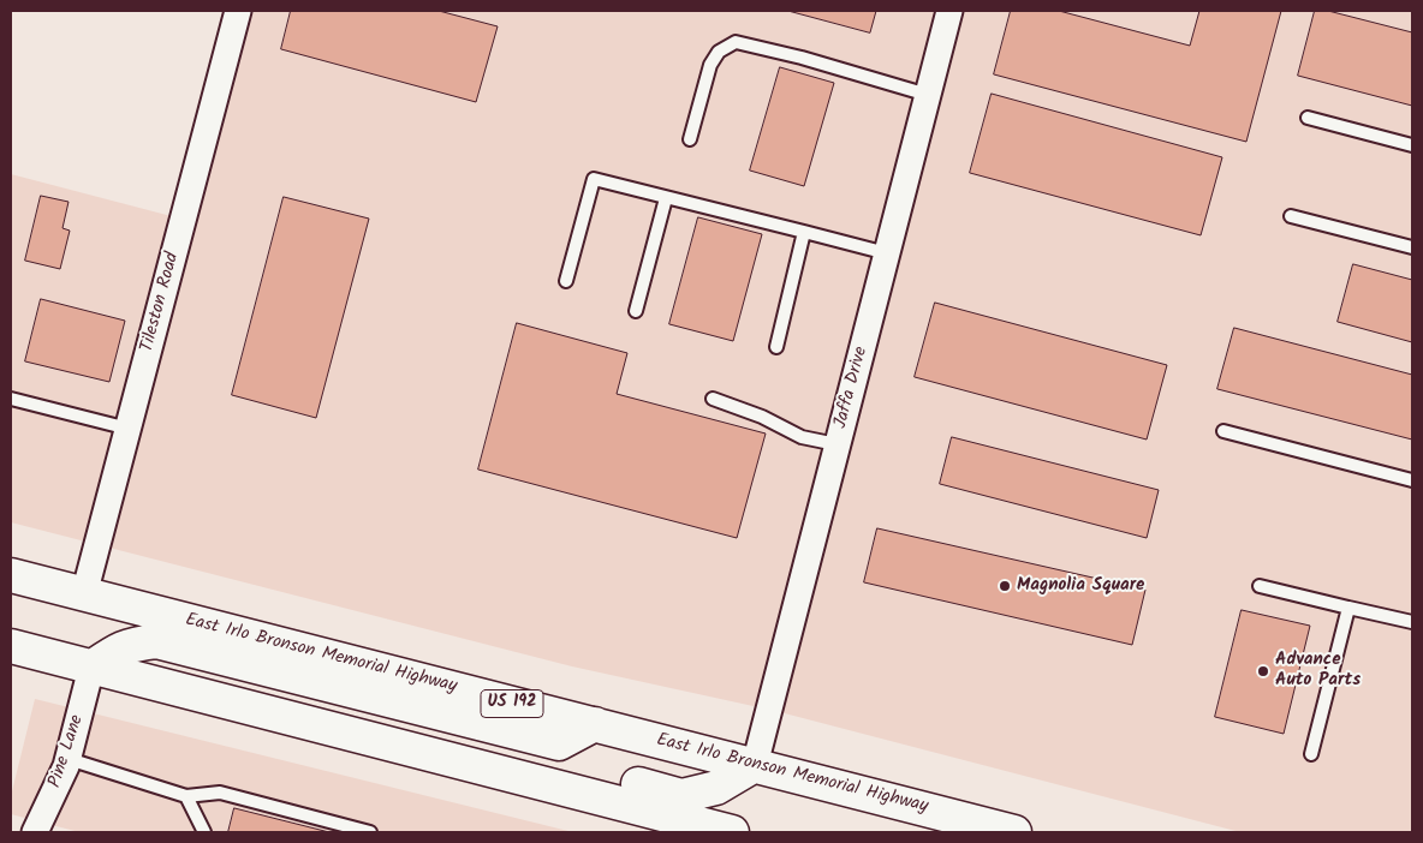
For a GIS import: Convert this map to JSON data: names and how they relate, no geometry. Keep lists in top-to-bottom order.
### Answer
{
  "streets": {
    "highway": ["East Irlo Bronson Memorial Highway", "US 192"],
    "street": ["Tileston Road", "Jaffa Drive", "Pine Lane"]
  },
  "crossings": [
    ["Tileston Road", "East Irlo Bronson Memorial Highway"],
    ["Jaffa Drive", "East Irlo Bronson Memorial Highway"]
  ],
  "places": ["Magnolia Square", "Advance Auto Parts"]
}
